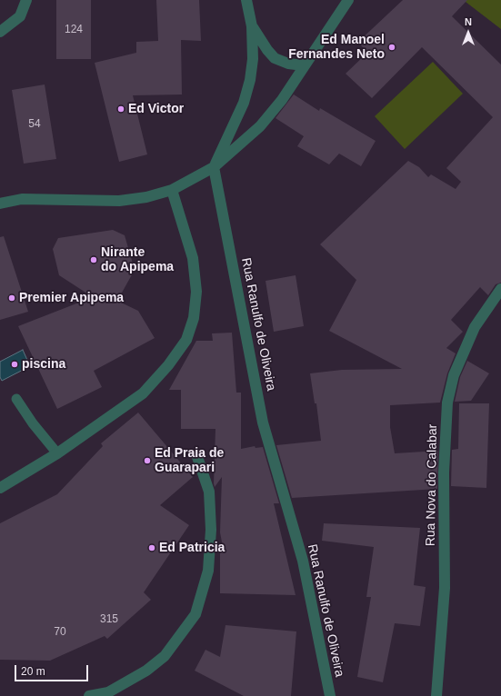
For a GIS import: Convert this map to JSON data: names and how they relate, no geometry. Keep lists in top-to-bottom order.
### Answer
{
  "streets": {
    "street": ["Rua Ranulfo de Oliveira", "Rua Nova do Calabar"]
  },
  "places": [
    "Ed Manoel Fernandes Neto",
    "Ed Victor",
    "Nirante do Apipema",
    "Premier Apipema",
    "piscina",
    "Ed Praia de Guarapari",
    "Ed Patricia"
  ],
  "house_numbers": [
    "124",
    "54",
    "315",
    "70"
  ],
  "scale_bar": "20 m",
  "north": "top"
}
